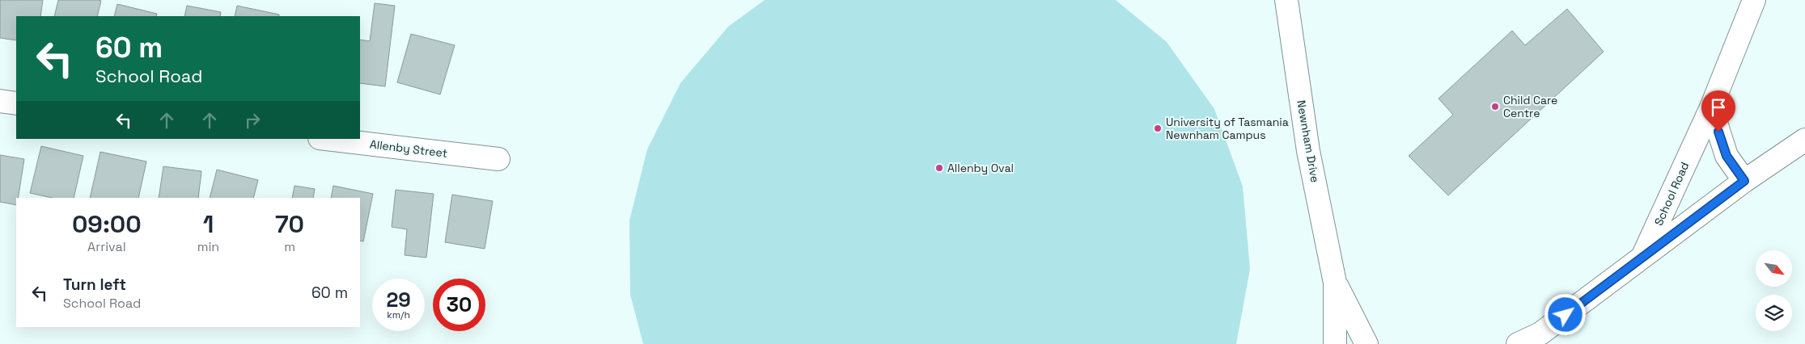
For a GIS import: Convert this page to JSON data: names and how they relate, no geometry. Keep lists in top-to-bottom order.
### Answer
{
  "streets": {
    "street": ["Newnham Drive", "Allenby Street", "School Road"]
  },
  "places": ["Child Care Centre", "University of Tasmania Newnham Campus", "Allenby Oval"],
  "north": "bottom right",
  "page": {
    "turn": ["60 m", "School Road"],
    "eta": [
      "09:00",
      "Arrival",
      "1",
      "min",
      "70",
      "m"
    ],
    "list": [
      {
        "name": "Turn left",
        "note": "School Road",
        "value": "60 m"
      }
    ],
    "speed": "29 km/h",
    "limit": "30"
  }
}
